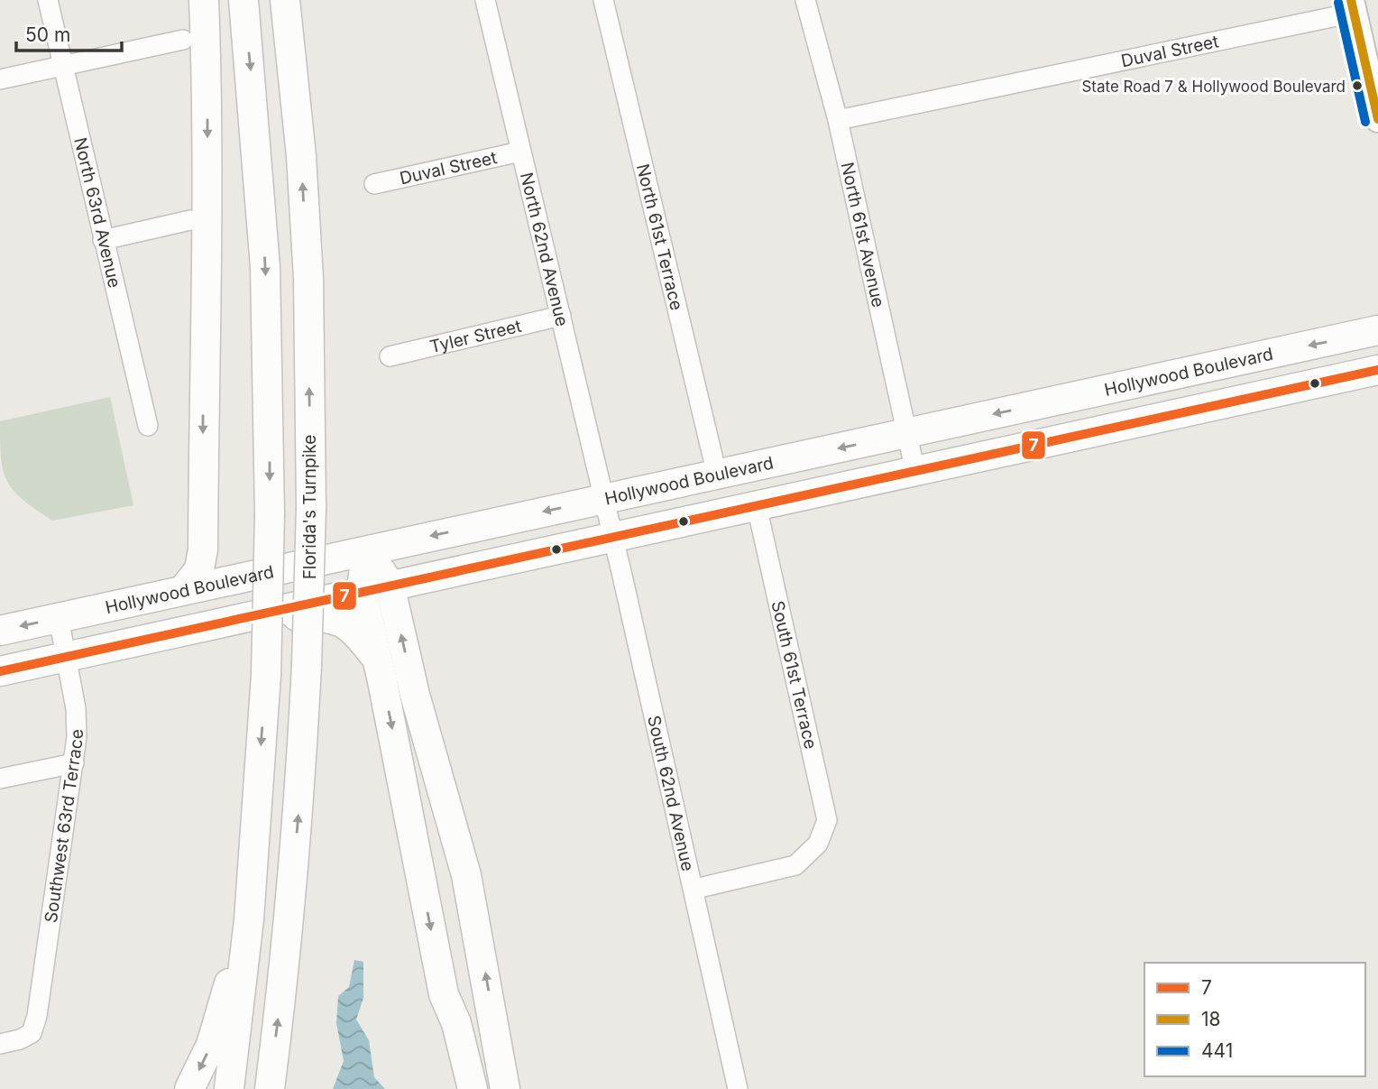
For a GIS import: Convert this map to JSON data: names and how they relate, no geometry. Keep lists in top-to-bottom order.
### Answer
{
  "streets": {
    "highway": ["Hollywood Boulevard", "Florida's Turnpike"],
    "street": [
      "Duval Street",
      "North 63rd Avenue",
      "North 61st Avenue",
      "North 61st Terrace",
      "North 62nd Avenue",
      "Tyler Street",
      "South 61st Terrace",
      "South 62nd Avenue",
      "Southwest 63rd Terrace"
    ]
  },
  "crossings": [
    ["Duval Street", "North 61st Avenue"],
    ["Duval Street", "North 62nd Avenue"],
    ["North 61st Avenue", "Hollywood Boulevard"],
    ["North 61st Terrace", "Hollywood Boulevard"],
    ["North 62nd Avenue", "Tyler Street"],
    ["North 62nd Avenue", "Hollywood Boulevard"],
    ["North 62nd Avenue", "South 62nd Avenue"],
    ["Hollywood Boulevard", "South 62nd Avenue"],
    ["Hollywood Boulevard", "Southwest 63rd Terrace"],
    ["South 61st Terrace", "South 62nd Avenue"]
  ],
  "places": ["State Road 7 & Hollywood Boulevard"],
  "lines": ["transit line 18", "transit line 441", "transit line 7"],
  "legend": ["7", "18", "441"],
  "scale_bar": "50 m"
}
